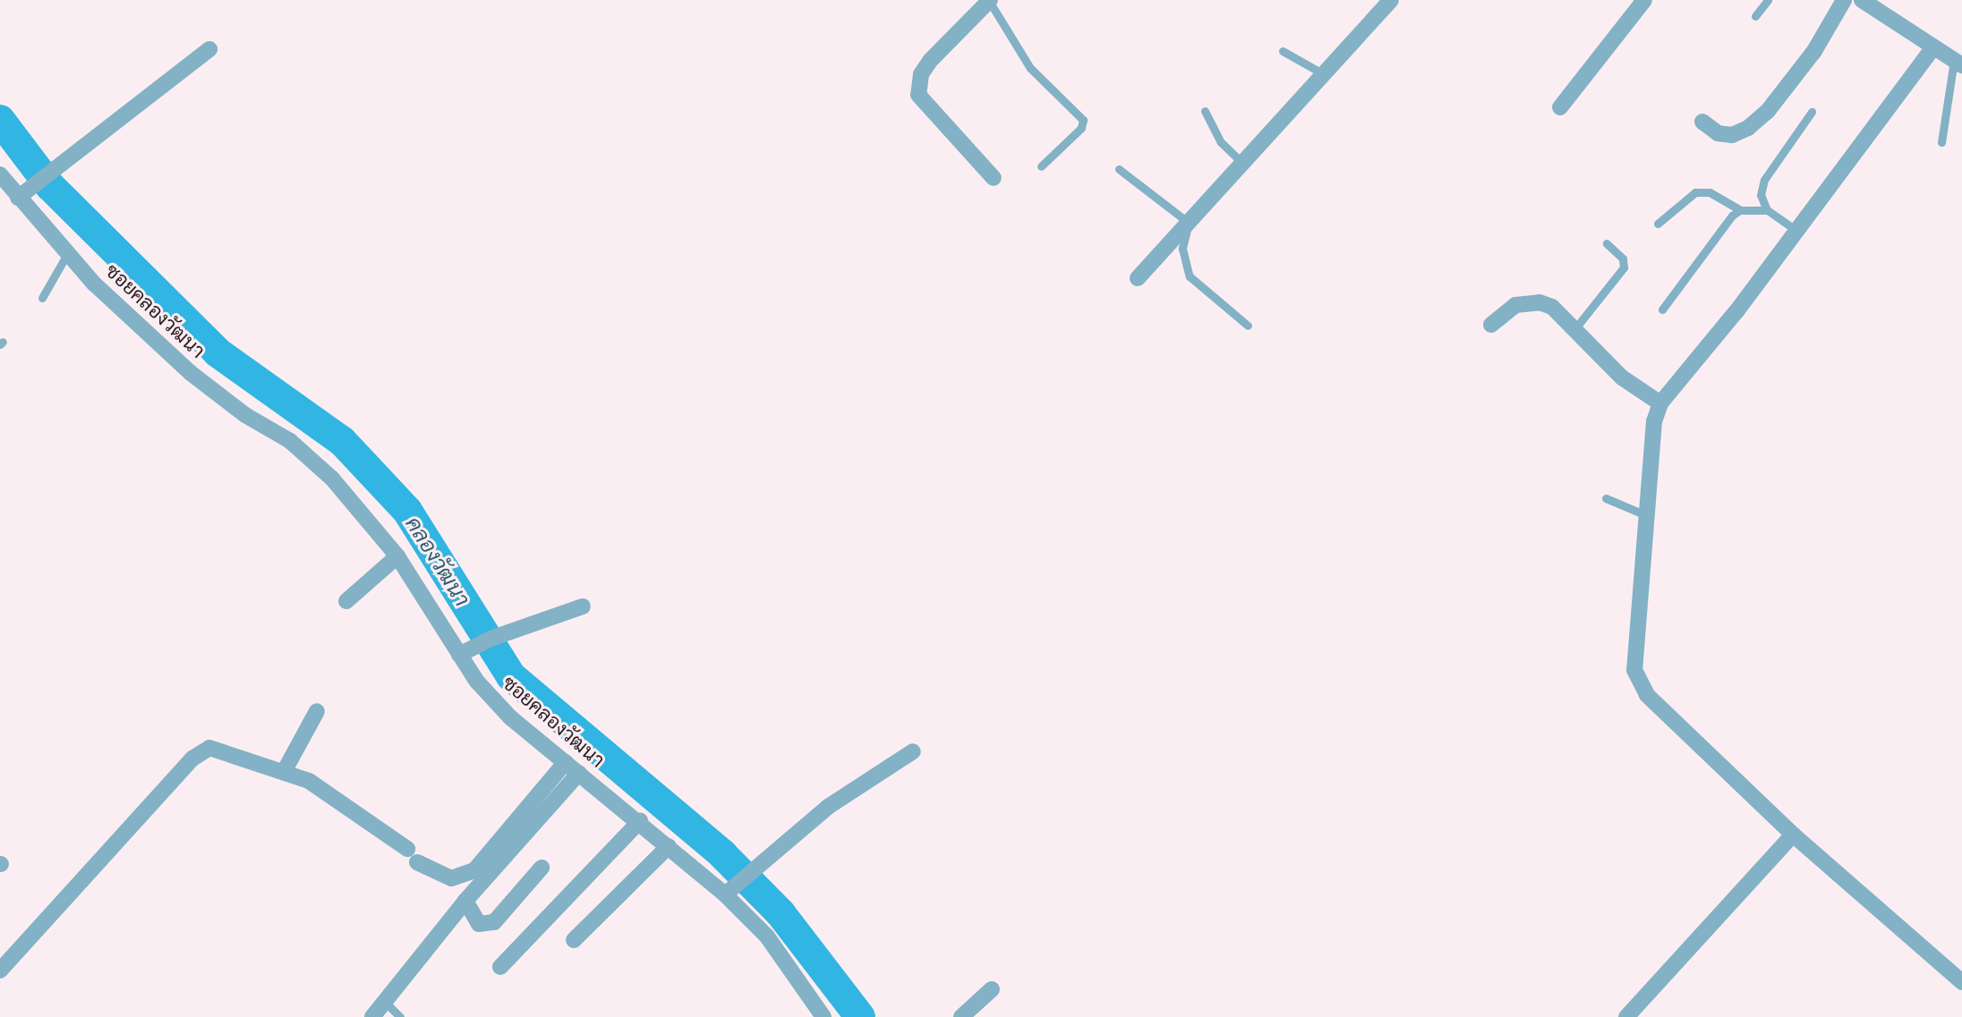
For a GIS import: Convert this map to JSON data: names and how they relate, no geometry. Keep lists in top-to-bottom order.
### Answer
{
  "streets": {
    "street": ["ซอยคลองวัฒนา"]
  },
  "water": ["คลองวัฒนา"]
}
